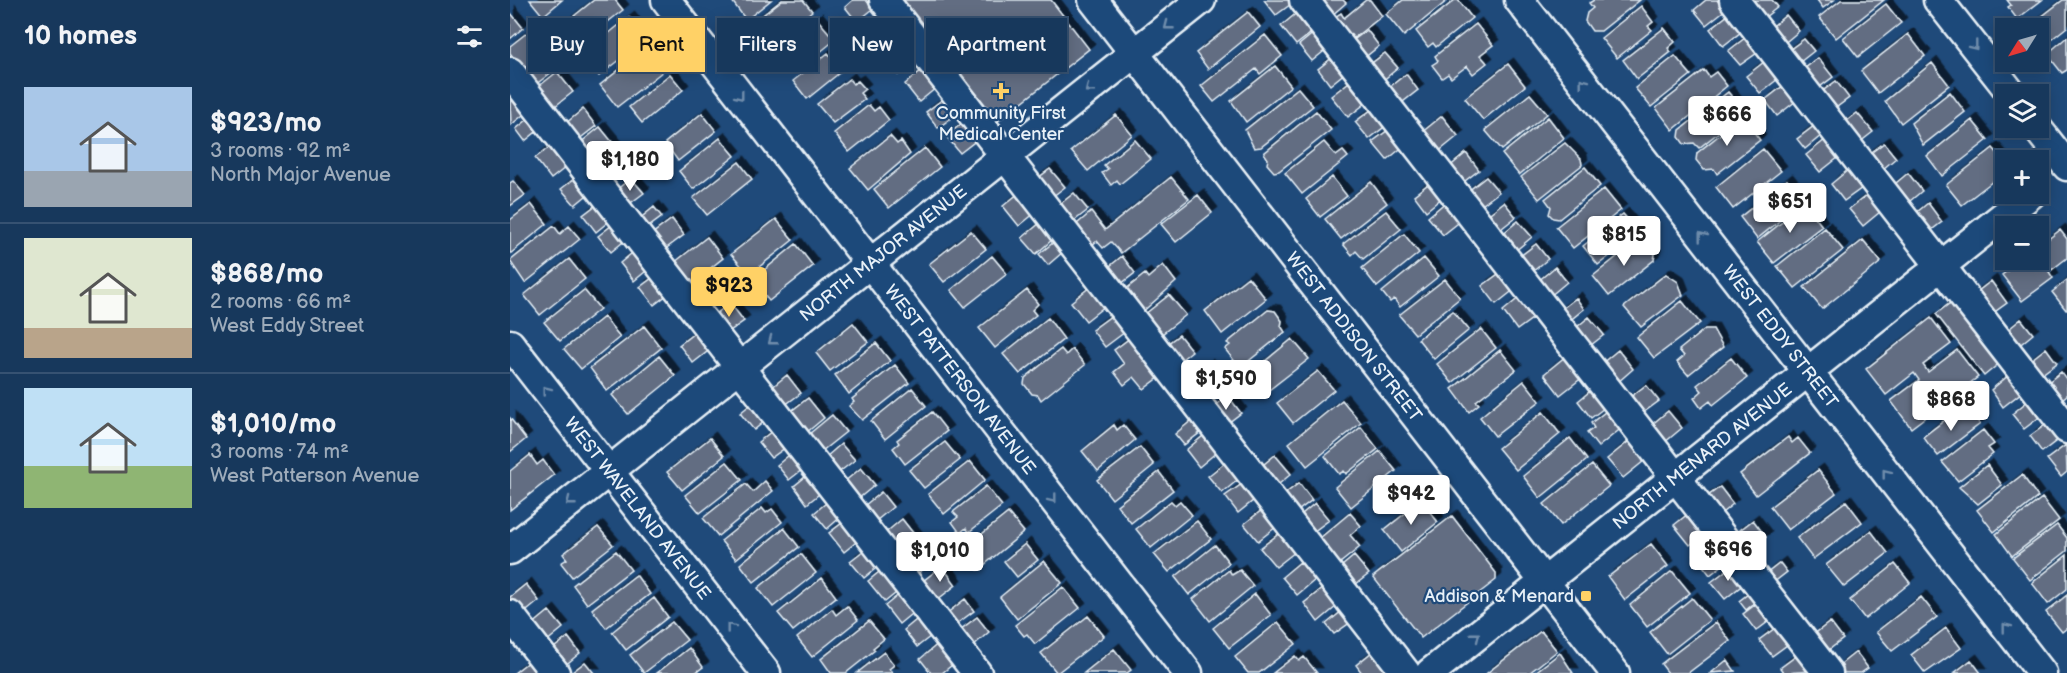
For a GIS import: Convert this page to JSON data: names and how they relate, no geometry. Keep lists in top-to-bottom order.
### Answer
{
  "streets": {
    "street": [
      "NORTH MAJOR AVENUE",
      "WEST ADDISON STREET",
      "WEST EDDY STREET",
      "WEST PATTERSON AVENUE",
      "NORTH MENARD AVENUE",
      "WEST WAVELAND AVENUE"
    ]
  },
  "crossings": [
    ["NORTH MAJOR AVENUE", "WEST ADDISON STREET"],
    ["NORTH MAJOR AVENUE", "WEST PATTERSON AVENUE"],
    ["NORTH MAJOR AVENUE", "WEST WAVELAND AVENUE"],
    ["WEST ADDISON STREET", "NORTH MENARD AVENUE"],
    ["WEST EDDY STREET", "NORTH MENARD AVENUE"]
  ],
  "one_way": ["NORTH MAJOR AVENUE"],
  "places": {
    "health": ["Community First Medical Center"],
    "transit": ["Addison & Menard"]
  },
  "north": "bottom left",
  "page": {
    "heading": "10 homes",
    "map_buttons": ["+", "−"],
    "chip": [
      "Buy",
      "Rent",
      "Filters",
      "New",
      "Apartment"
    ],
    "list": [
      {
        "name": "$923/mo",
        "note": "3 rooms · 92 m² · North Major Avenue"
      },
      {
        "name": "$868/mo",
        "note": "2 rooms · 66 m² · West Eddy Street"
      },
      {
        "name": "$1,010/mo",
        "note": "3 rooms · 74 m² · West Patterson Avenue"
      }
    ],
    "price": [
      "$666",
      "$1,180",
      "$651",
      "$815",
      "$923",
      "$1,590",
      "$868",
      "$942",
      "$696",
      "$1,010"
    ]
  }
}
